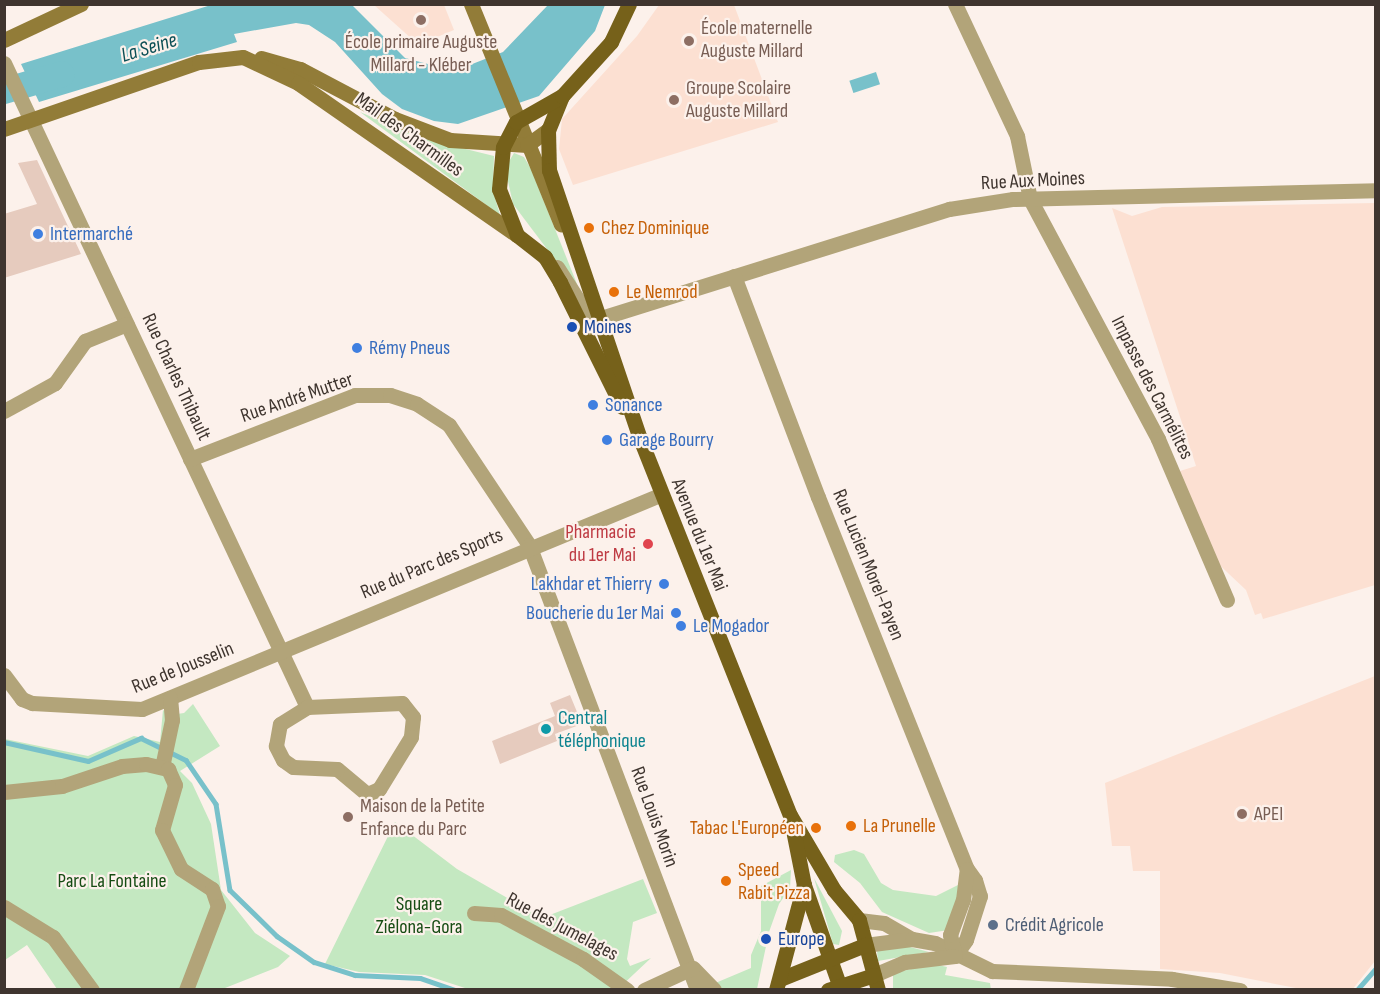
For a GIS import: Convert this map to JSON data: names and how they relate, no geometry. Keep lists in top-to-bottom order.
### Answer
{
  "streets": {
    "main road": ["Mail des Charmilles", "Avenue du 1er Mai"],
    "street": [
      "Rue Aux Moines",
      "Rue Charles Thibault",
      "Impasse des Carmélites",
      "Rue André Mutter",
      "Rue du Parc des Sports",
      "Rue Lucien Morel-Payen",
      "Rue de Jousselin",
      "Rue Louis Morin",
      "Rue des Jumelages"
    ]
  },
  "crossings": [
    ["Mail des Charmilles", "Avenue du 1er Mai"],
    ["Rue Aux Moines", "Impasse des Carmélites"],
    ["Rue Aux Moines", "Avenue du 1er Mai"],
    ["Rue Aux Moines", "Rue Lucien Morel-Payen"],
    ["Rue Charles Thibault", "Rue André Mutter"],
    ["Rue Charles Thibault", "Rue du Parc des Sports"],
    ["Rue Charles Thibault", "Rue de Jousselin"],
    ["Rue André Mutter", "Rue du Parc des Sports"],
    ["Rue André Mutter", "Rue Louis Morin"],
    ["Avenue du 1er Mai", "Rue du Parc des Sports"],
    ["Rue du Parc des Sports", "Rue de Jousselin"],
    ["Rue du Parc des Sports", "Rue Louis Morin"]
  ],
  "water": ["La Seine"],
  "parks": ["Parc La Fontaine", "Square Ziélona-Gora"],
  "places": [
    "École primaire Auguste Millard - Kléber",
    "École maternelle Auguste Millard",
    "Groupe Scolaire Auguste Millard",
    "Chez Dominique",
    "Intermarché",
    "Le Nemrod",
    "Moines",
    "Rémy Pneus",
    "Sonance",
    "Garage Bourry",
    "Pharmacie du 1er Mai",
    "Lakhdar et Thierry",
    "Boucherie du 1er Mai",
    "Le Mogador",
    "Central téléphonique",
    "APEI",
    "Maison de la Petite Enfance du Parc",
    "La Prunelle",
    "Tabac L'Européen",
    "Speed Rabit Pizza",
    "Crédit Agricole",
    "Europe"
  ]
}
